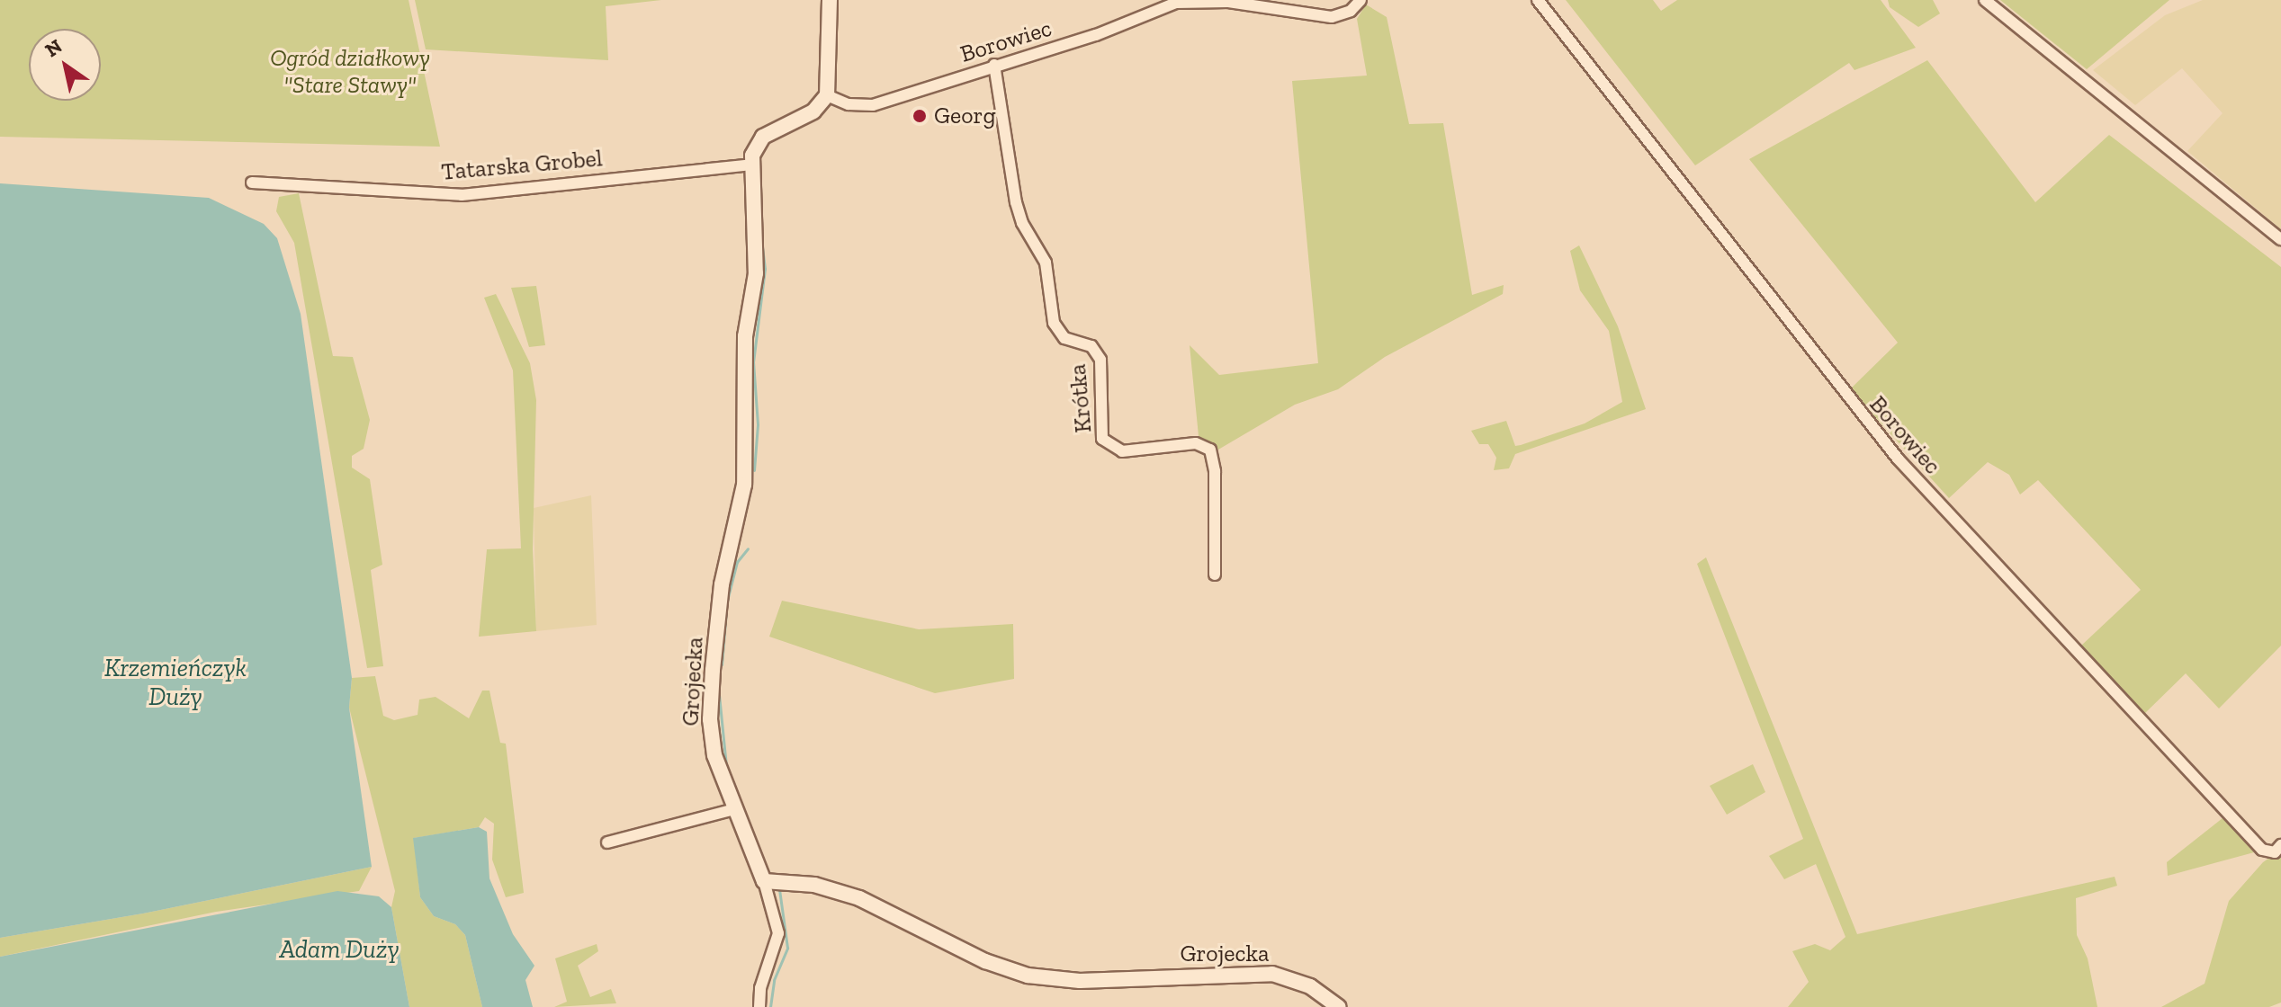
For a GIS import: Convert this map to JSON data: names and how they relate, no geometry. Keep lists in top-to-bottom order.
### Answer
{
  "streets": {
    "street": [
      "Borowiec",
      "Tatarska Grobel",
      "Krótka",
      "Grojecka"
    ]
  },
  "crossings": [
    ["Borowiec", "Krótka"],
    ["Tatarska Grobel", "Grojecka"]
  ],
  "water": ["Krzemieńczyk Duży", "Adam Duży"],
  "parks": ["Ogród działkowy \"Stare Stawy\""],
  "places": ["Georg"],
  "north": "top left"
}
